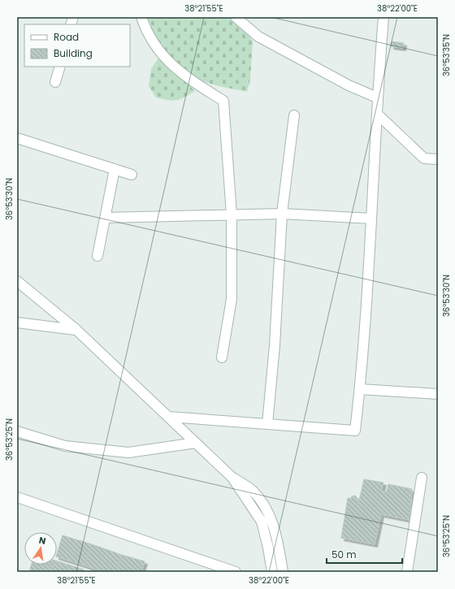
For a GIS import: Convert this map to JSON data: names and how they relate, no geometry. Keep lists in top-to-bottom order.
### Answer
{
  "legend": ["Road", "Building"],
  "scale_bar": "50 m",
  "north": "top",
  "coordinates": [
    "38°21'55\"E",
    "38°22'00\"E",
    "36°53'35\"N",
    "36°53'30\"N",
    "36°53'25\"N"
  ]
}
